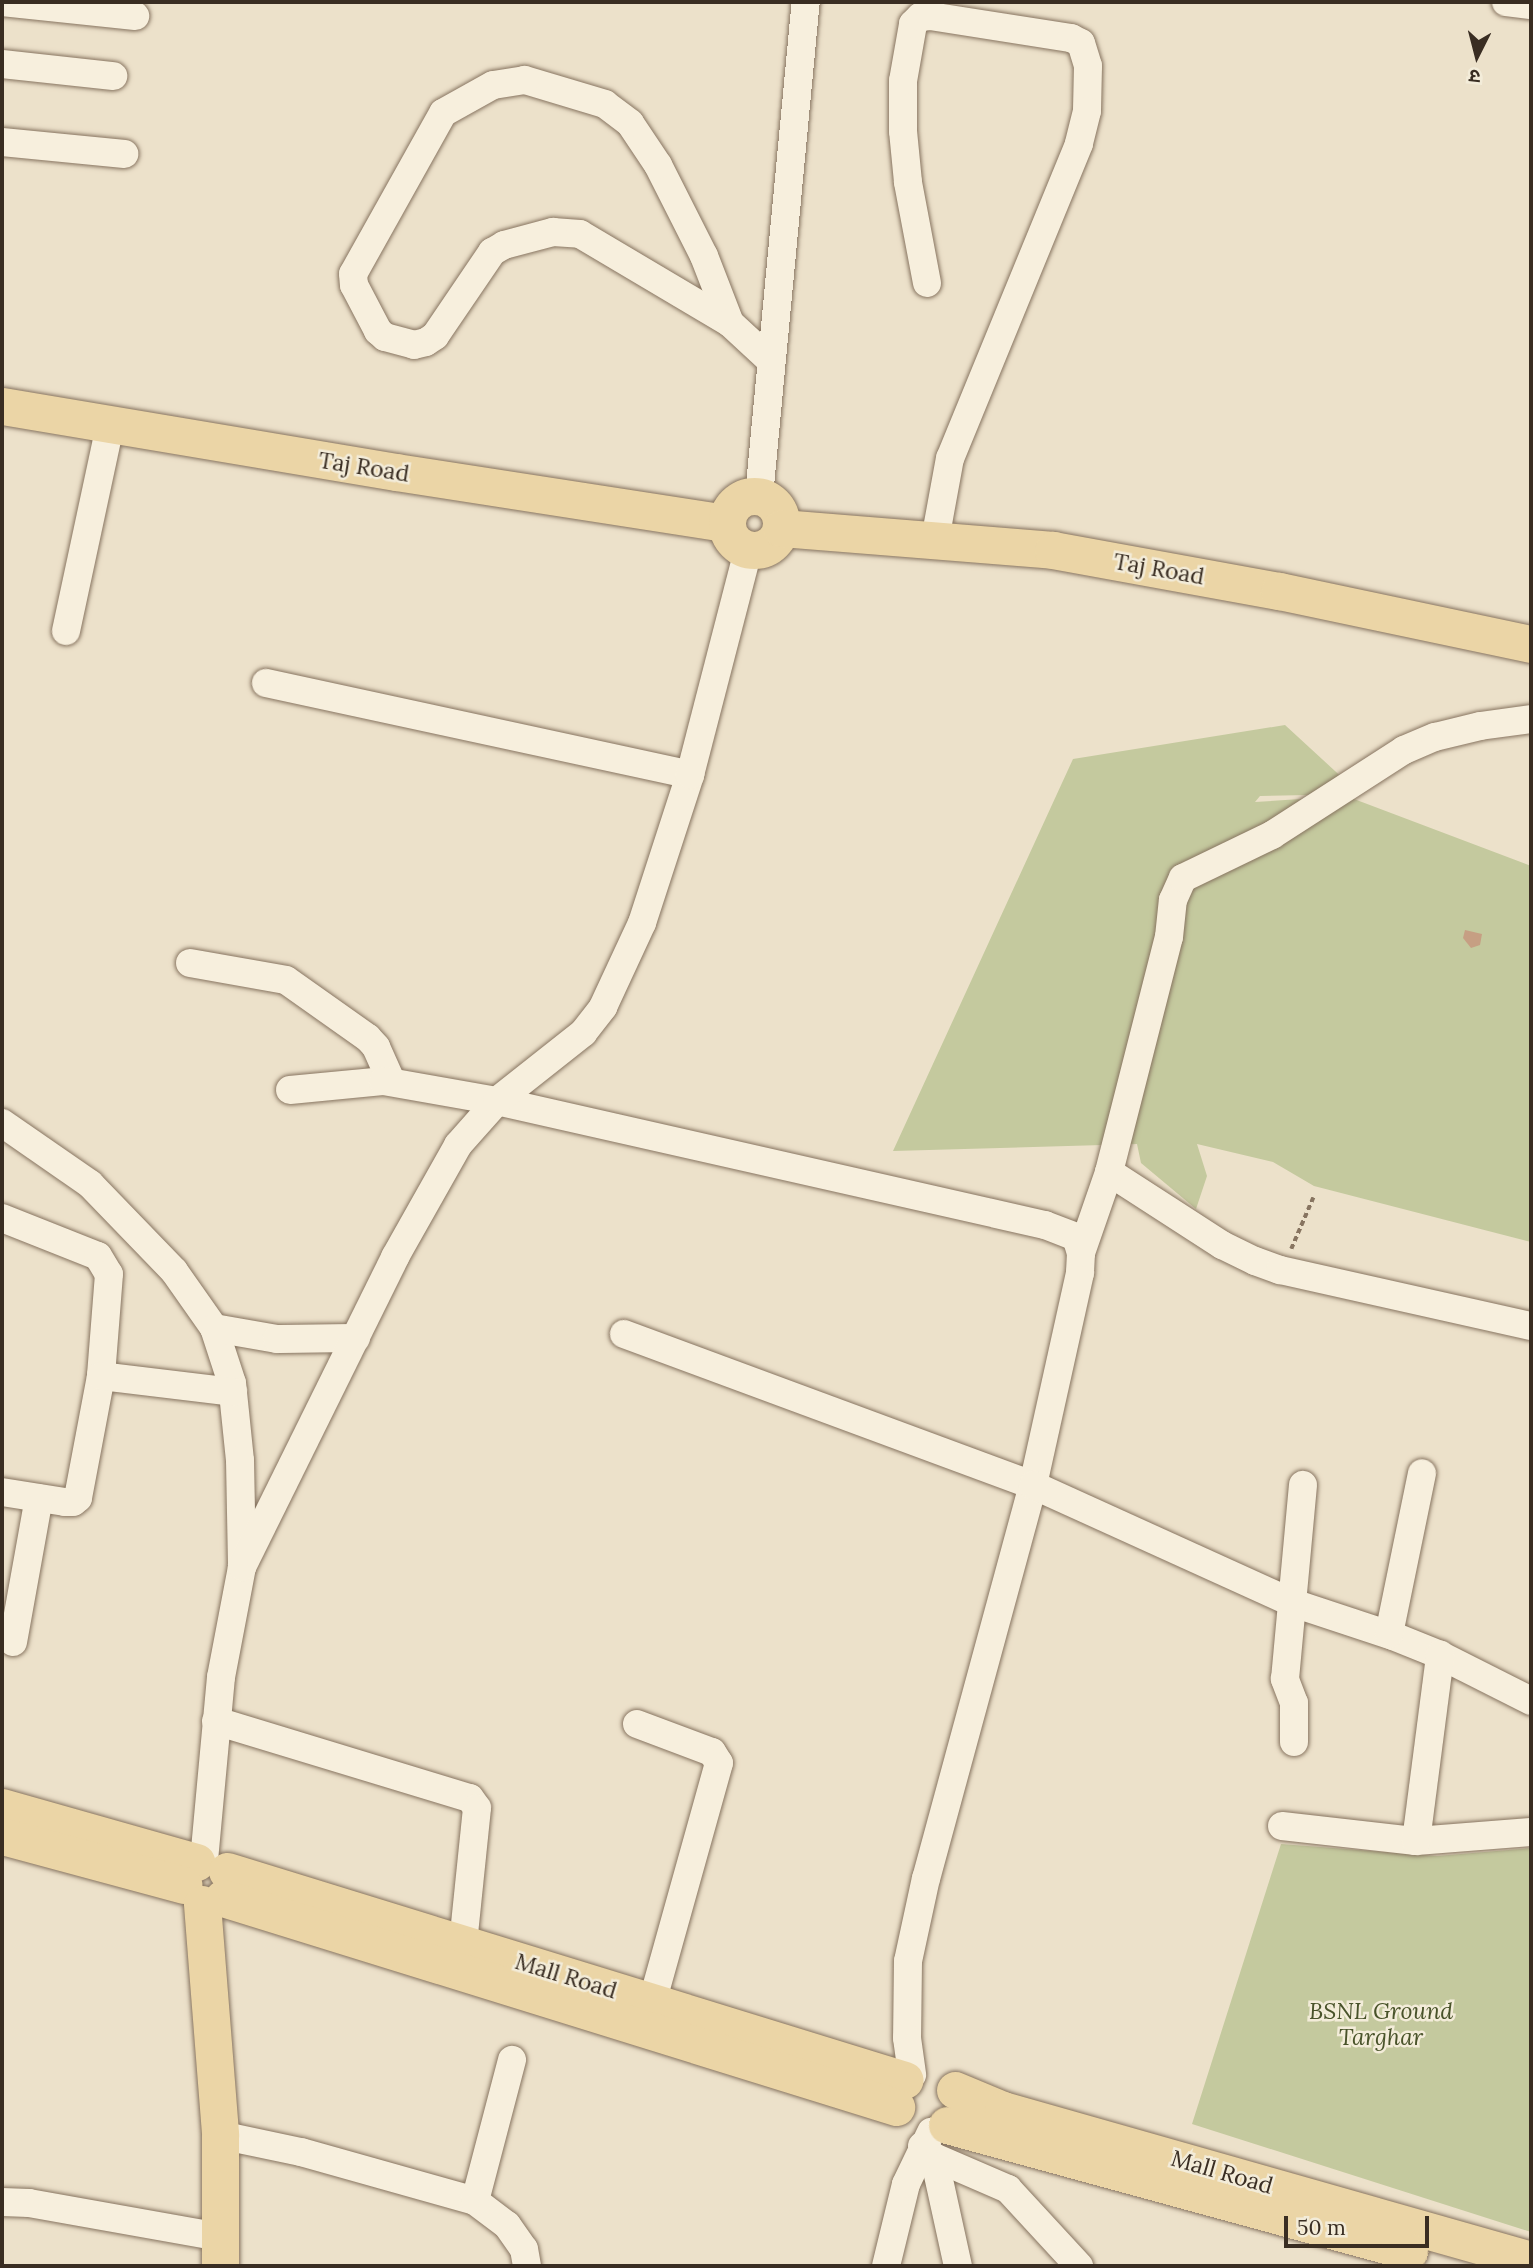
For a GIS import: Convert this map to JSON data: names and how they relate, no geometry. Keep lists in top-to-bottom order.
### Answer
{
  "streets": {
    "main road": ["Taj Road", "Mall Road"]
  },
  "parks": ["BSNL Ground Targhar"],
  "scale_bar": "50 m",
  "north": "bottom"
}
